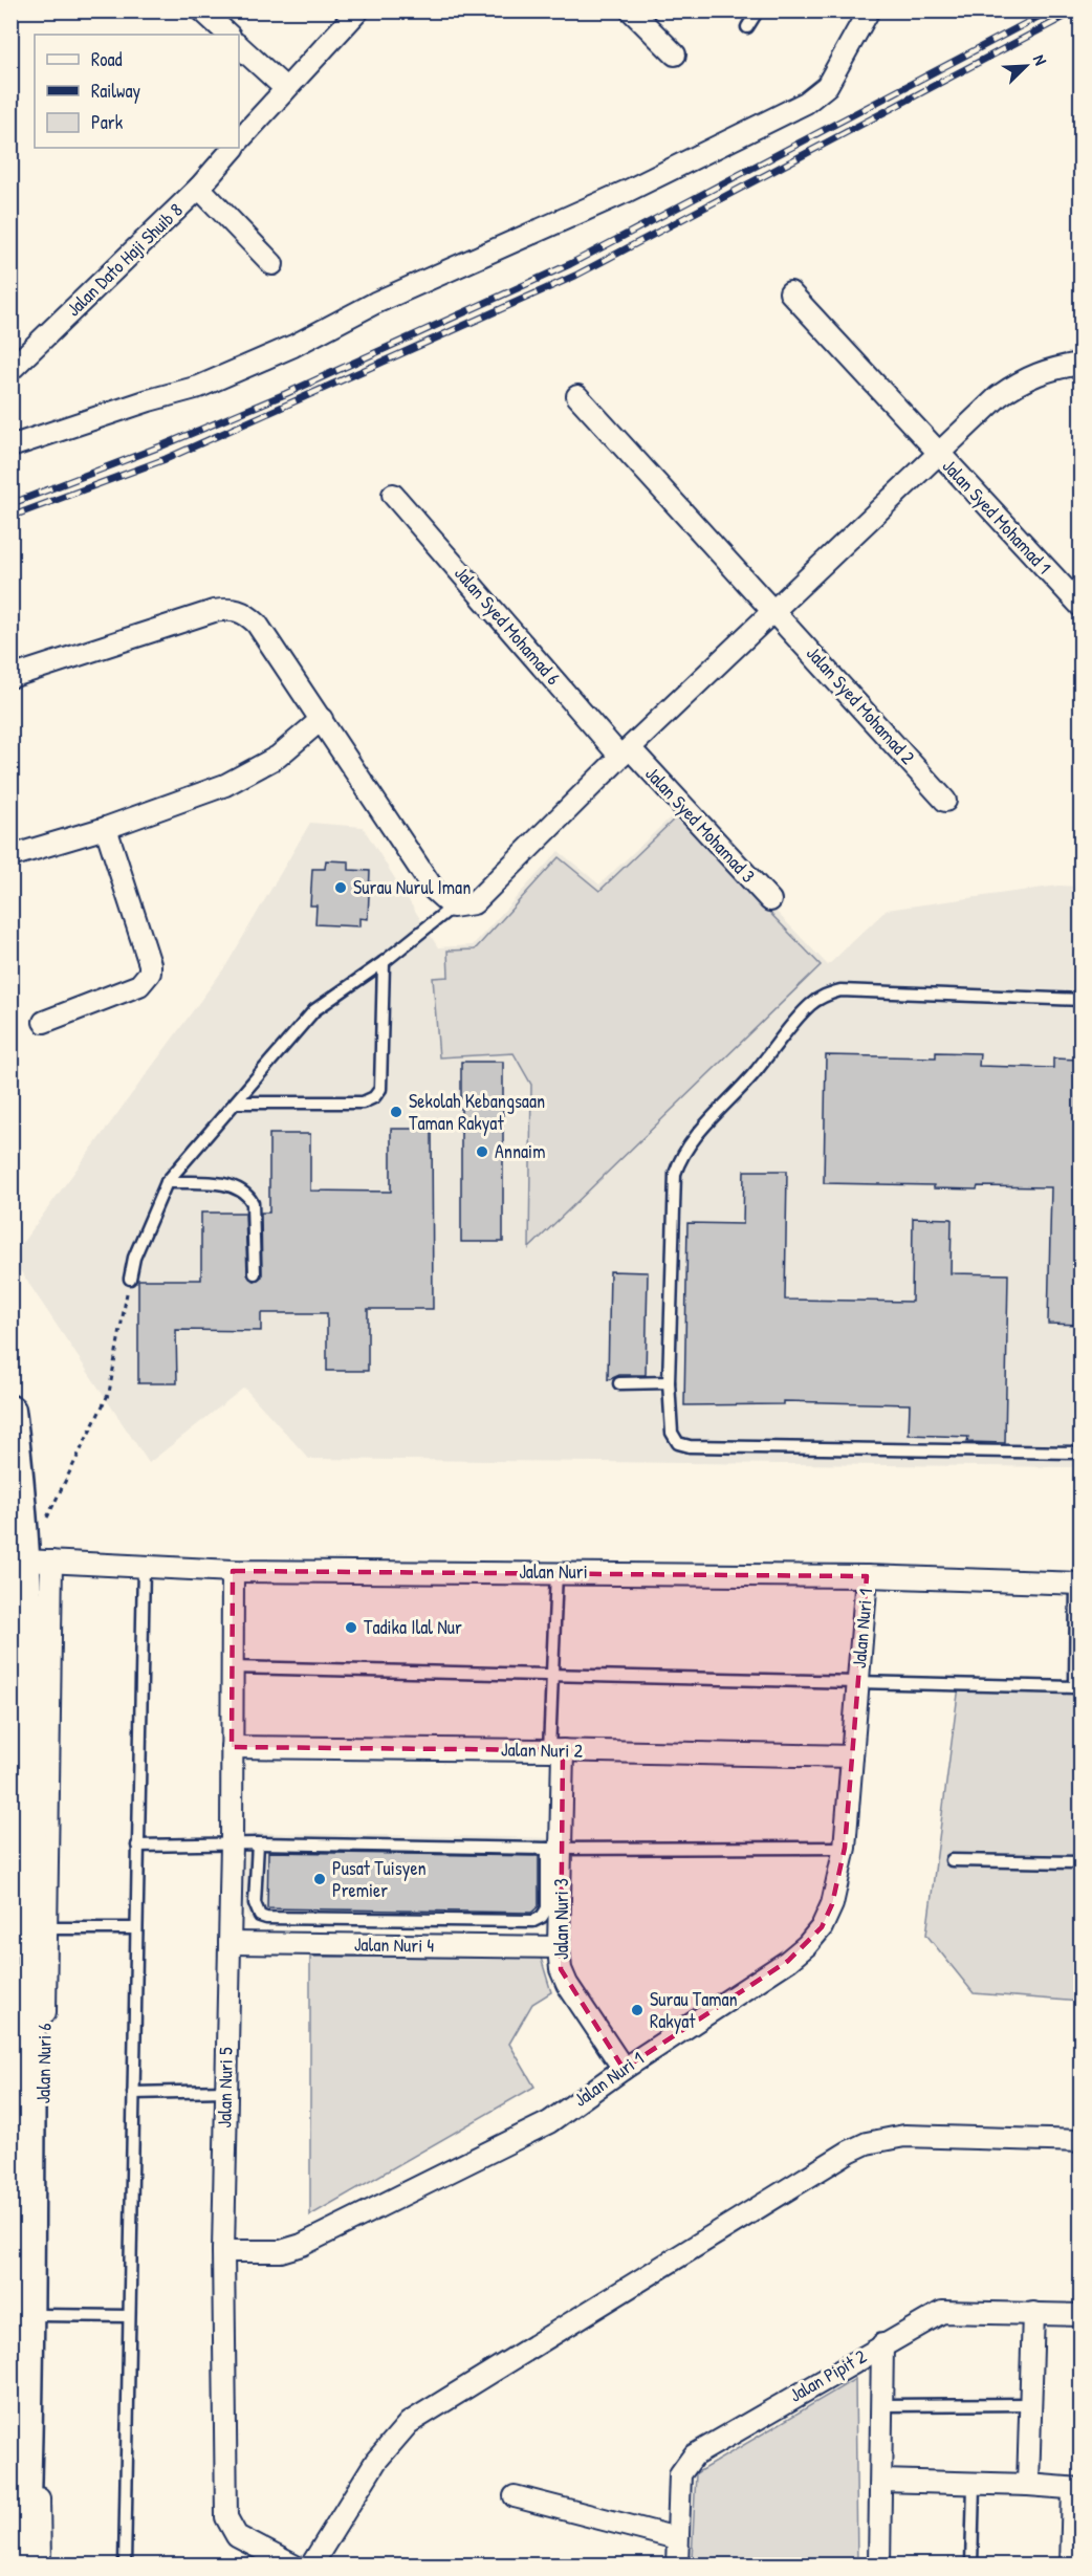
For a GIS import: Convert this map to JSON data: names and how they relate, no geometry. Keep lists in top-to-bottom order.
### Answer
{
  "streets": {
    "street": [
      "Jalan Dato Haji Shuib 8",
      "Jalan Syed Mohamad 1",
      "Jalan Syed Mohamad 6",
      "Jalan Syed Mohamad 2",
      "Jalan Syed Mohamad 3",
      "Jalan Nuri",
      "Jalan Nuri 1",
      "Jalan Nuri 2",
      "Jalan Nuri 3",
      "Jalan Nuri 4",
      "Jalan Nuri 6",
      "Jalan Nuri 5",
      "Jalan Pipit 2"
    ]
  },
  "crossings": [
    ["Jalan Syed Mohamad 6", "Jalan Syed Mohamad 3"],
    ["Jalan Nuri", "Jalan Nuri 1"],
    ["Jalan Nuri", "Jalan Nuri 6"],
    ["Jalan Nuri", "Jalan Nuri 5"],
    ["Jalan Nuri 1", "Jalan Nuri 2"],
    ["Jalan Nuri 1", "Jalan Nuri 3"],
    ["Jalan Nuri 1", "Jalan Nuri 5"],
    ["Jalan Nuri 2", "Jalan Nuri 3"],
    ["Jalan Nuri 2", "Jalan Nuri 5"],
    ["Jalan Nuri 3", "Jalan Nuri 4"],
    ["Jalan Nuri 4", "Jalan Nuri 5"]
  ],
  "places": [
    "Surau Nurul Iman",
    "Sekolah Kebangsaan Taman Rakyat",
    "Annaim",
    "Tadika Ilal Nur",
    "Pusat Tuisyen Premier",
    "Surau Taman Rakyat"
  ],
  "legend": ["Road", "Railway", "Park"],
  "north": "top right"
}
